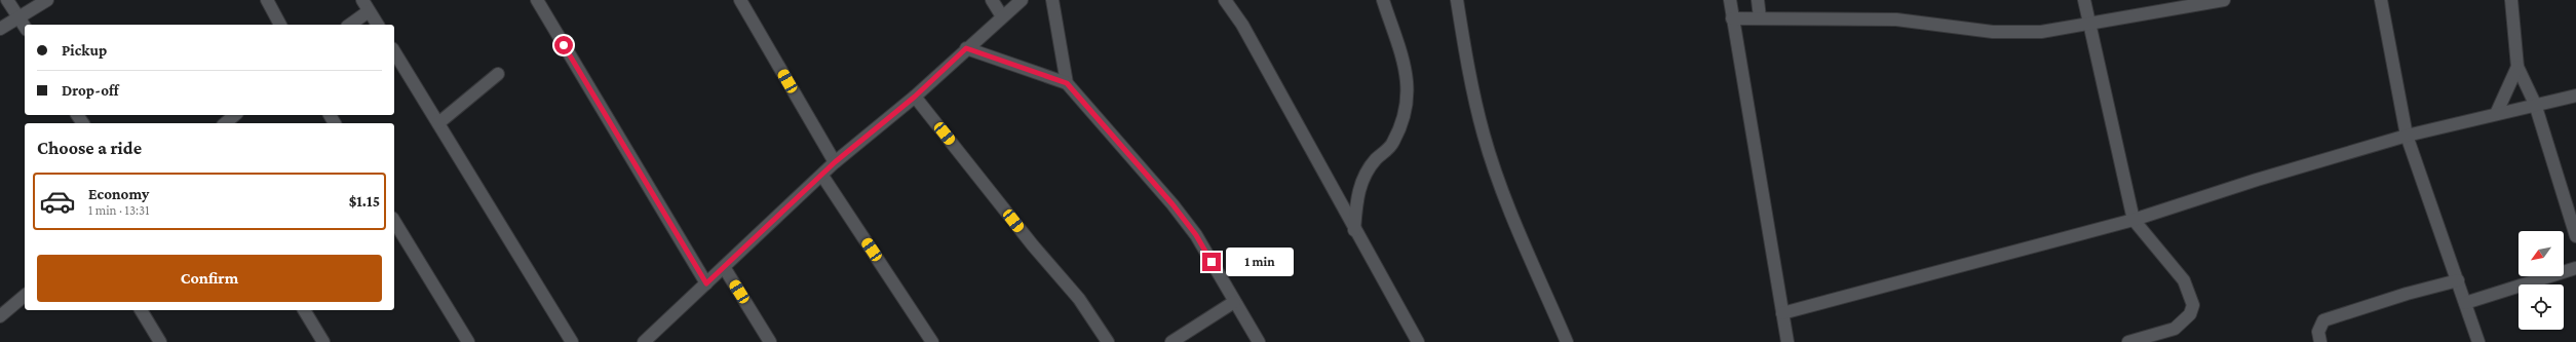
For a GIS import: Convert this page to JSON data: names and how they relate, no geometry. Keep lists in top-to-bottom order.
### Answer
{
  "north": "bottom left",
  "page": {
    "banner": ["Pickup", "Drop-off"],
    "heading": "Choose a ride",
    "list": [
      {
        "name": "Economy",
        "note": "1 min · 13:31",
        "value": "$1.15"
      }
    ],
    "buttons": "Confirm",
    "bubble": "1 min"
  }
}
